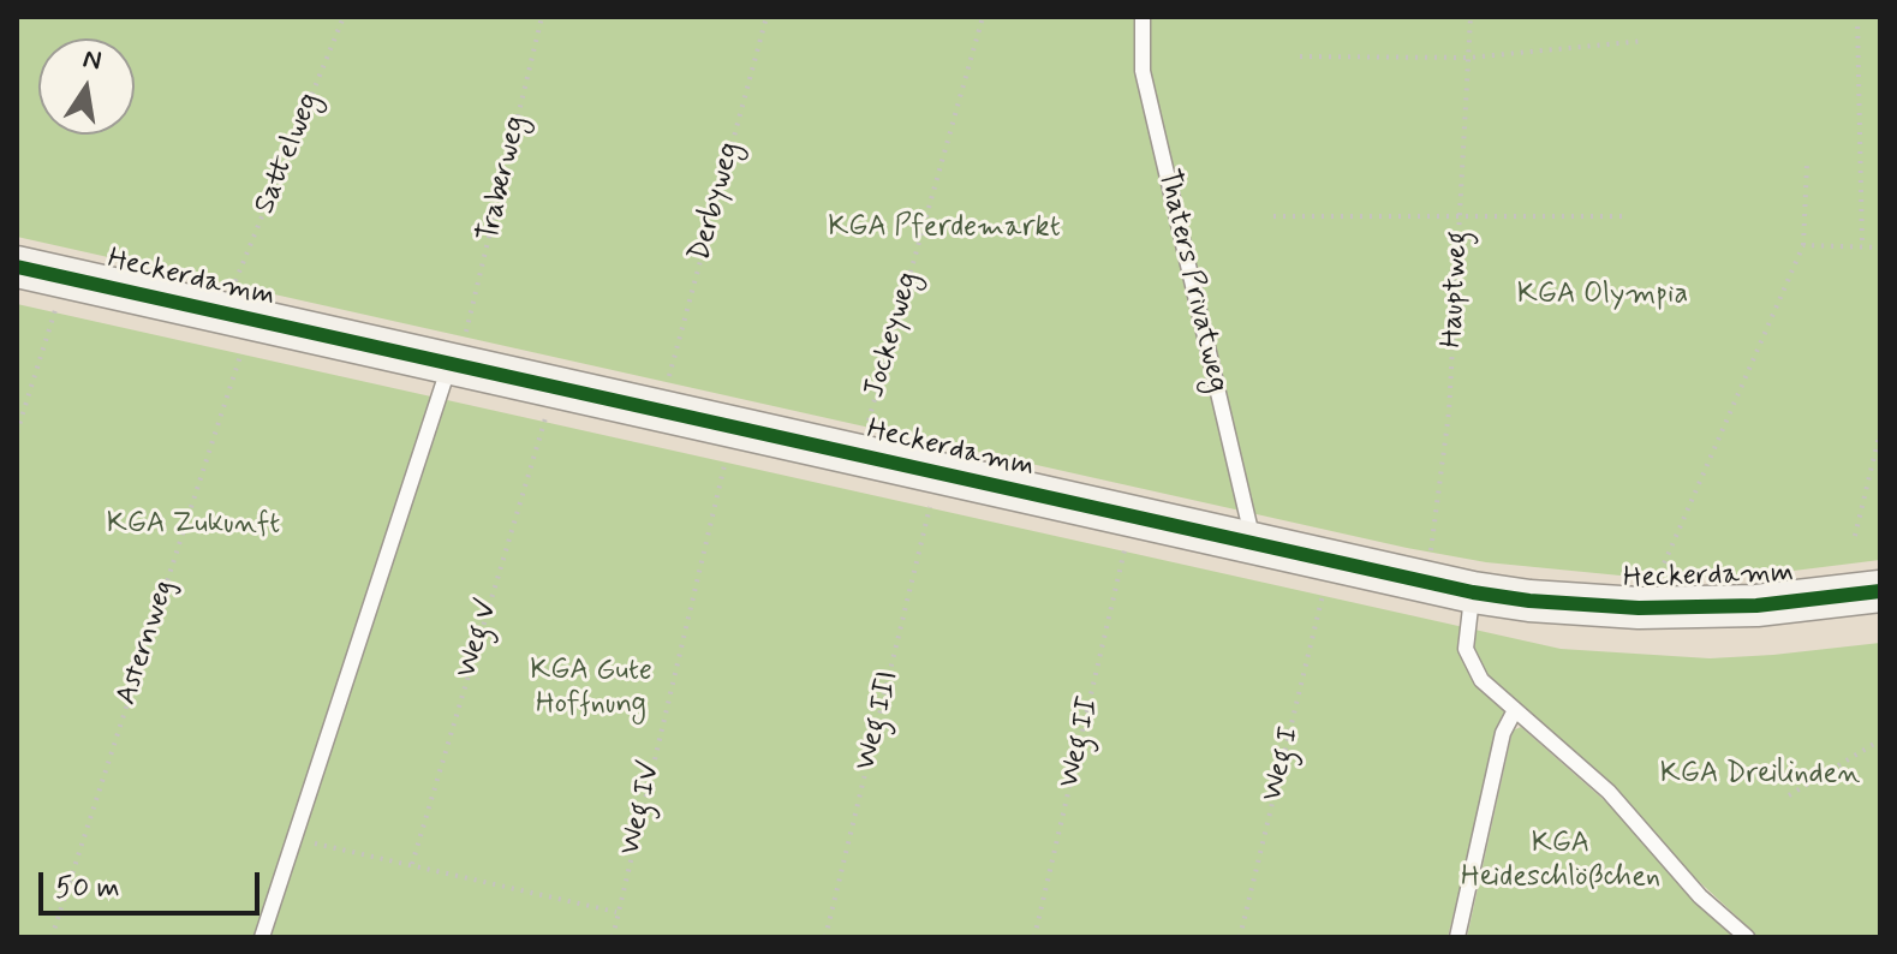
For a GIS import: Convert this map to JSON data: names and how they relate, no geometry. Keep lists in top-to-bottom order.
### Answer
{
  "streets": {
    "street": ["Heckerdamm"],
    "lane": ["Thaters Privatweg"],
    "path": [
      "Sattelweg",
      "Traberweg",
      "Derbyweg",
      "Hauptweg",
      "Jockeyweg",
      "Weg V",
      "Asternweg",
      "Weg III",
      "Weg II",
      "Weg I",
      "Weg IV"
    ]
  },
  "crossings": [
    ["Traberweg", "Heckerdamm"],
    ["Heckerdamm", "Thaters Privatweg"]
  ],
  "parks": [
    "KGA Pferdemarkt",
    "KGA Olympia",
    "KGA Zukunft",
    "KGA Gute Hoffnung",
    "KGA Dreilinden",
    "KGA Heideschlößchen"
  ],
  "scale_bar": "50 m",
  "north": "top"
}
